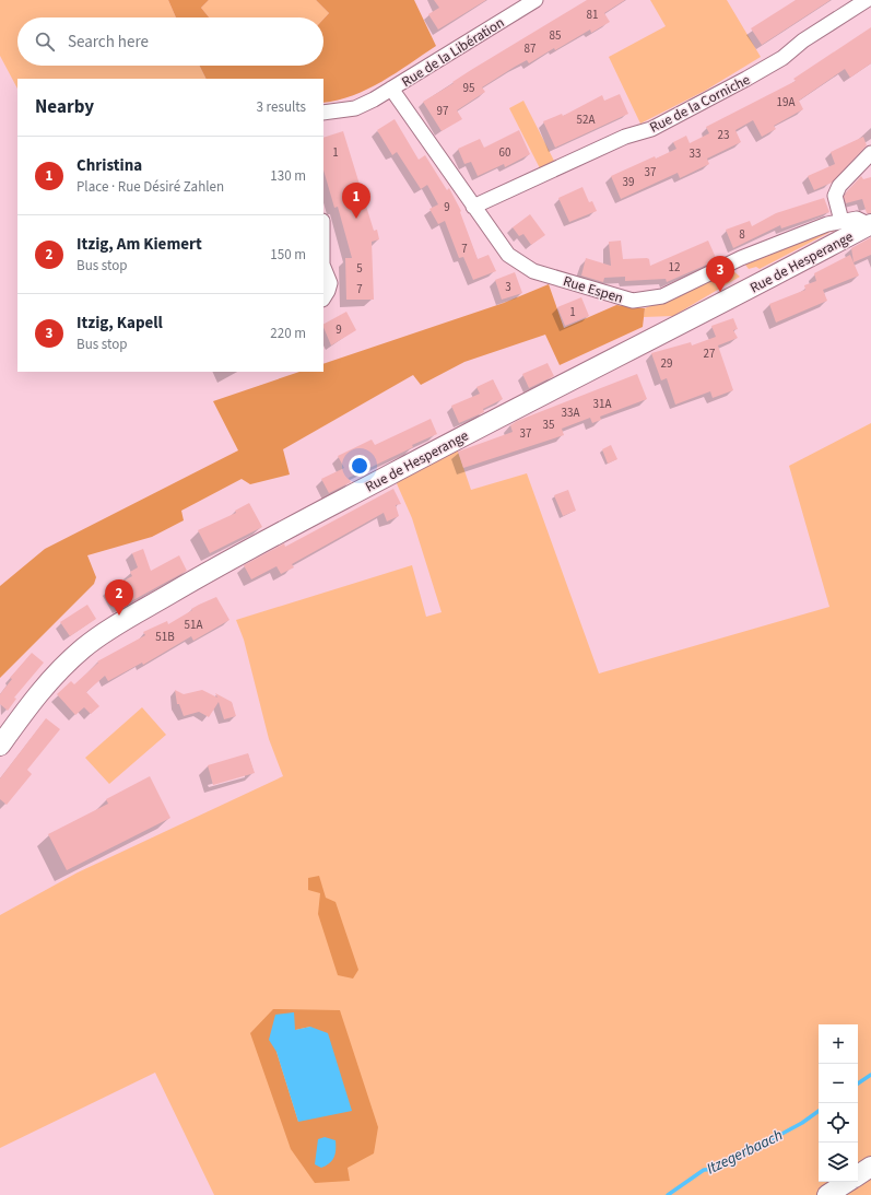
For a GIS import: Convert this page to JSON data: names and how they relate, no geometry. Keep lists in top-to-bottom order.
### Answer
{
  "streets": {
    "main road": ["Rue de Hesperange"],
    "street": ["Rue de la Libération", "Rue de la Corniche", "Rue Espen"]
  },
  "crossings": [
    ["Rue de la Libération", "Rue Espen"],
    ["Rue de la Corniche", "Rue Espen"],
    ["Rue de Hesperange", "Rue Espen"]
  ],
  "water": ["Itzegerbaach"],
  "house_numbers": [
    "81",
    "85",
    "87",
    "95",
    "19A",
    "97",
    "52A",
    "23",
    "1",
    "60",
    "33",
    "37",
    "39",
    "9",
    "8",
    "7",
    "12",
    "5",
    "3",
    "7",
    "1",
    "9",
    "27",
    "29",
    "31A",
    "33A",
    "35",
    "37",
    "51A",
    "51B"
  ],
  "page": {
    "search": "Search here",
    "heading": ["Nearby", "3 results"],
    "list": [
      {
        "mark": "1",
        "name": "Christina",
        "note": "Place · Rue Désiré Zahlen",
        "value": "130 m"
      },
      {
        "mark": "2",
        "name": "Itzig, Am Kiemert",
        "note": "Bus stop",
        "value": "150 m"
      },
      {
        "mark": "3",
        "name": "Itzig, Kapell",
        "note": "Bus stop",
        "value": "220 m"
      }
    ],
    "pins": ["1", "3", "2"],
    "map_buttons": ["+", "−"]
  }
}
